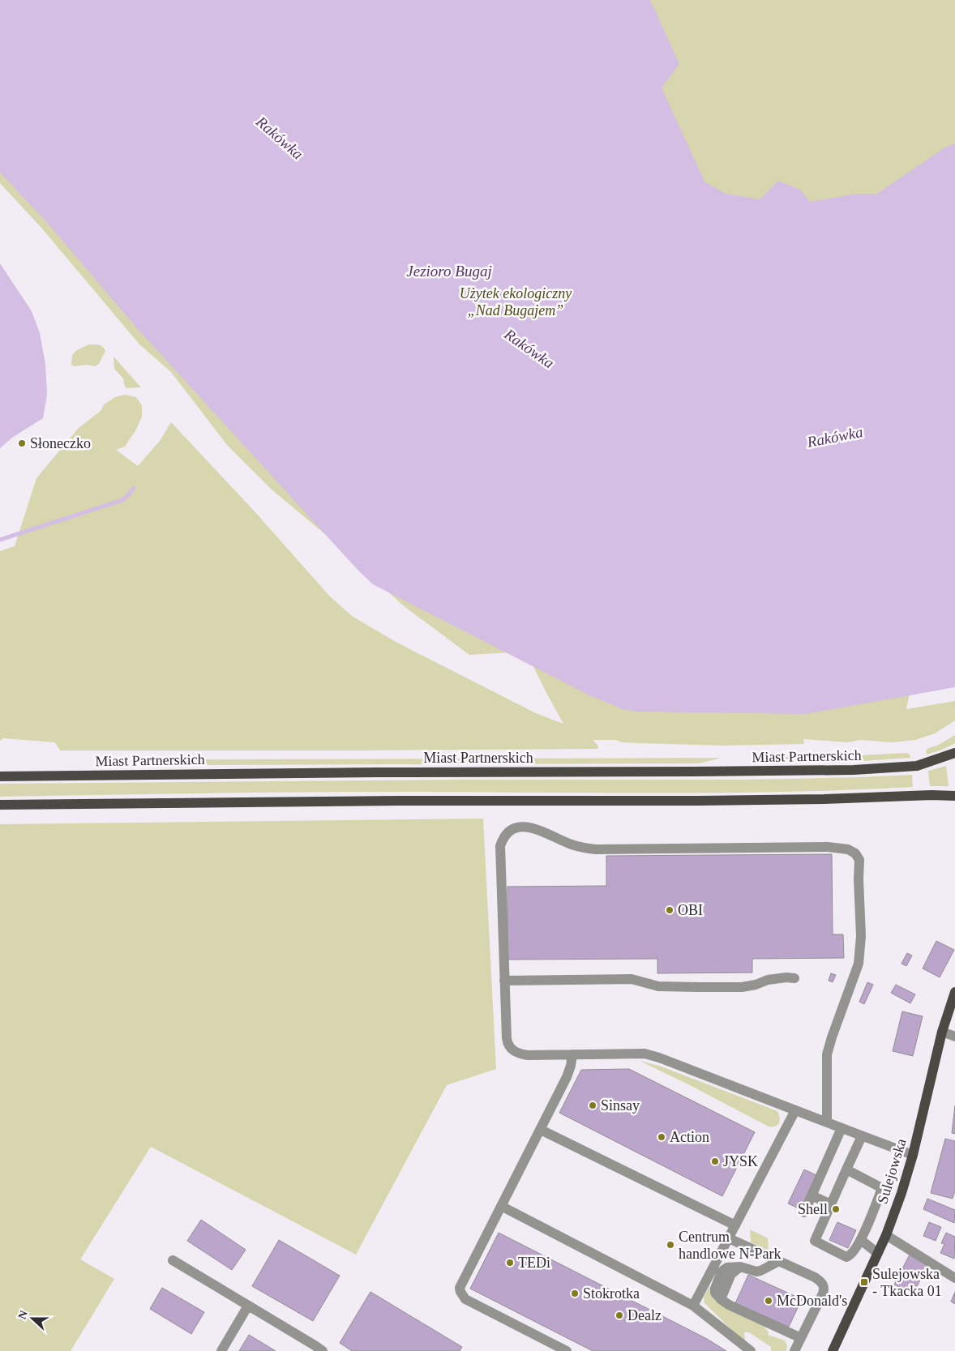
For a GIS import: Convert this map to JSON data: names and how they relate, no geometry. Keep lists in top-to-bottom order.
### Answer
{
  "streets": {
    "main road": ["Miast Partnerskich", "Sulejowska"]
  },
  "water": ["Rakówka", "Jezioro Bugaj"],
  "parks": ["Użytek ekologiczny „Nad Bugajem”"],
  "places": {
    "other": [
      "Słoneczko",
      "OBI",
      "Sinsay",
      "Action",
      "JYSK",
      "Shell",
      "Centrum handlowe N-Park",
      "TEDi",
      "Stokrotka",
      "McDonald's",
      "Dealz"
    ],
    "transit": ["Sulejowska - Tkacka 01"]
  },
  "north": "left"
}
